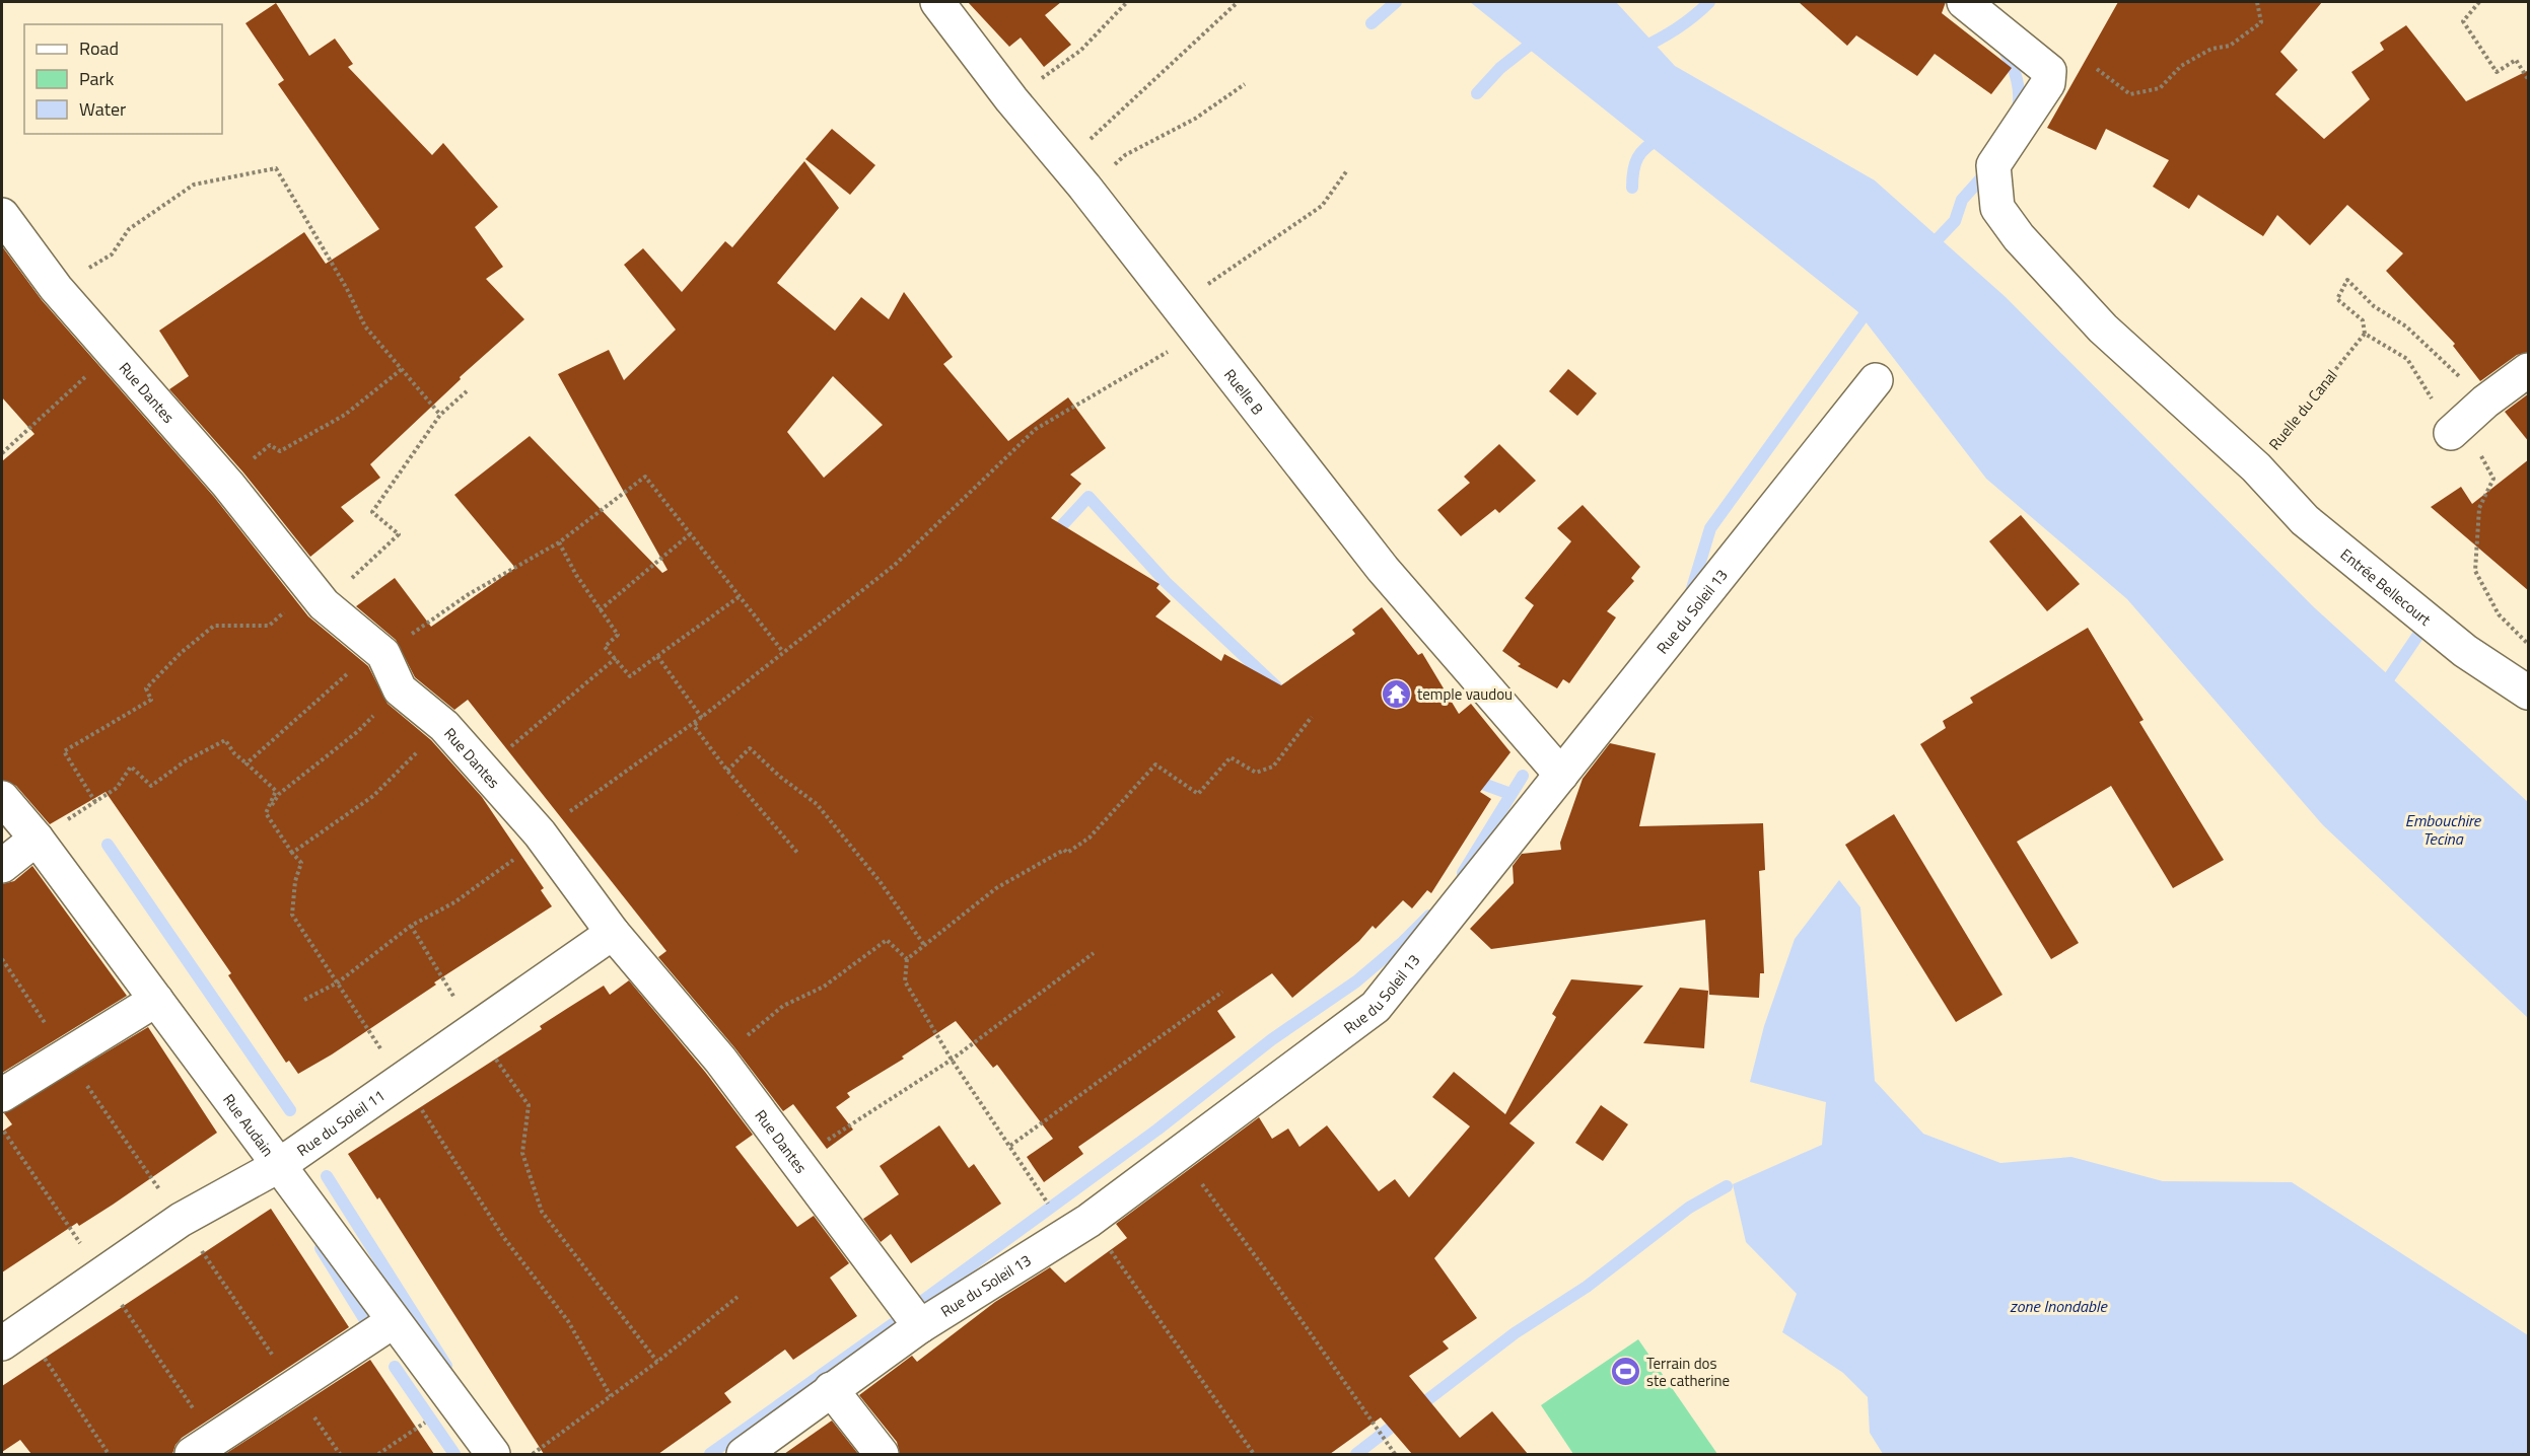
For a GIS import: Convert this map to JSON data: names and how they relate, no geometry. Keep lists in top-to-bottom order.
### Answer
{
  "streets": {
    "street": [
      "Rue Dantes",
      "Ruelle B",
      "Entrée Bellecourt",
      "Rue du Soleil 13",
      "Rue du Soleil 11",
      "Rue Audain"
    ],
    "path": ["Ruelle du Canal"]
  },
  "crossings": [
    ["Rue Dantes", "Rue du Soleil 13"],
    ["Rue Dantes", "Rue du Soleil 11"],
    ["Ruelle B", "Rue du Soleil 13"],
    ["Ruelle du Canal", "Entrée Bellecourt"],
    ["Rue du Soleil 11", "Rue Audain"]
  ],
  "water": ["Embouchire Tecina", "zone Inondable"],
  "places": {
    "temple": ["temple vaudou"],
    "sports": ["Terrain dos ste catherine"]
  },
  "legend": ["Road", "Park", "Water"]
}
